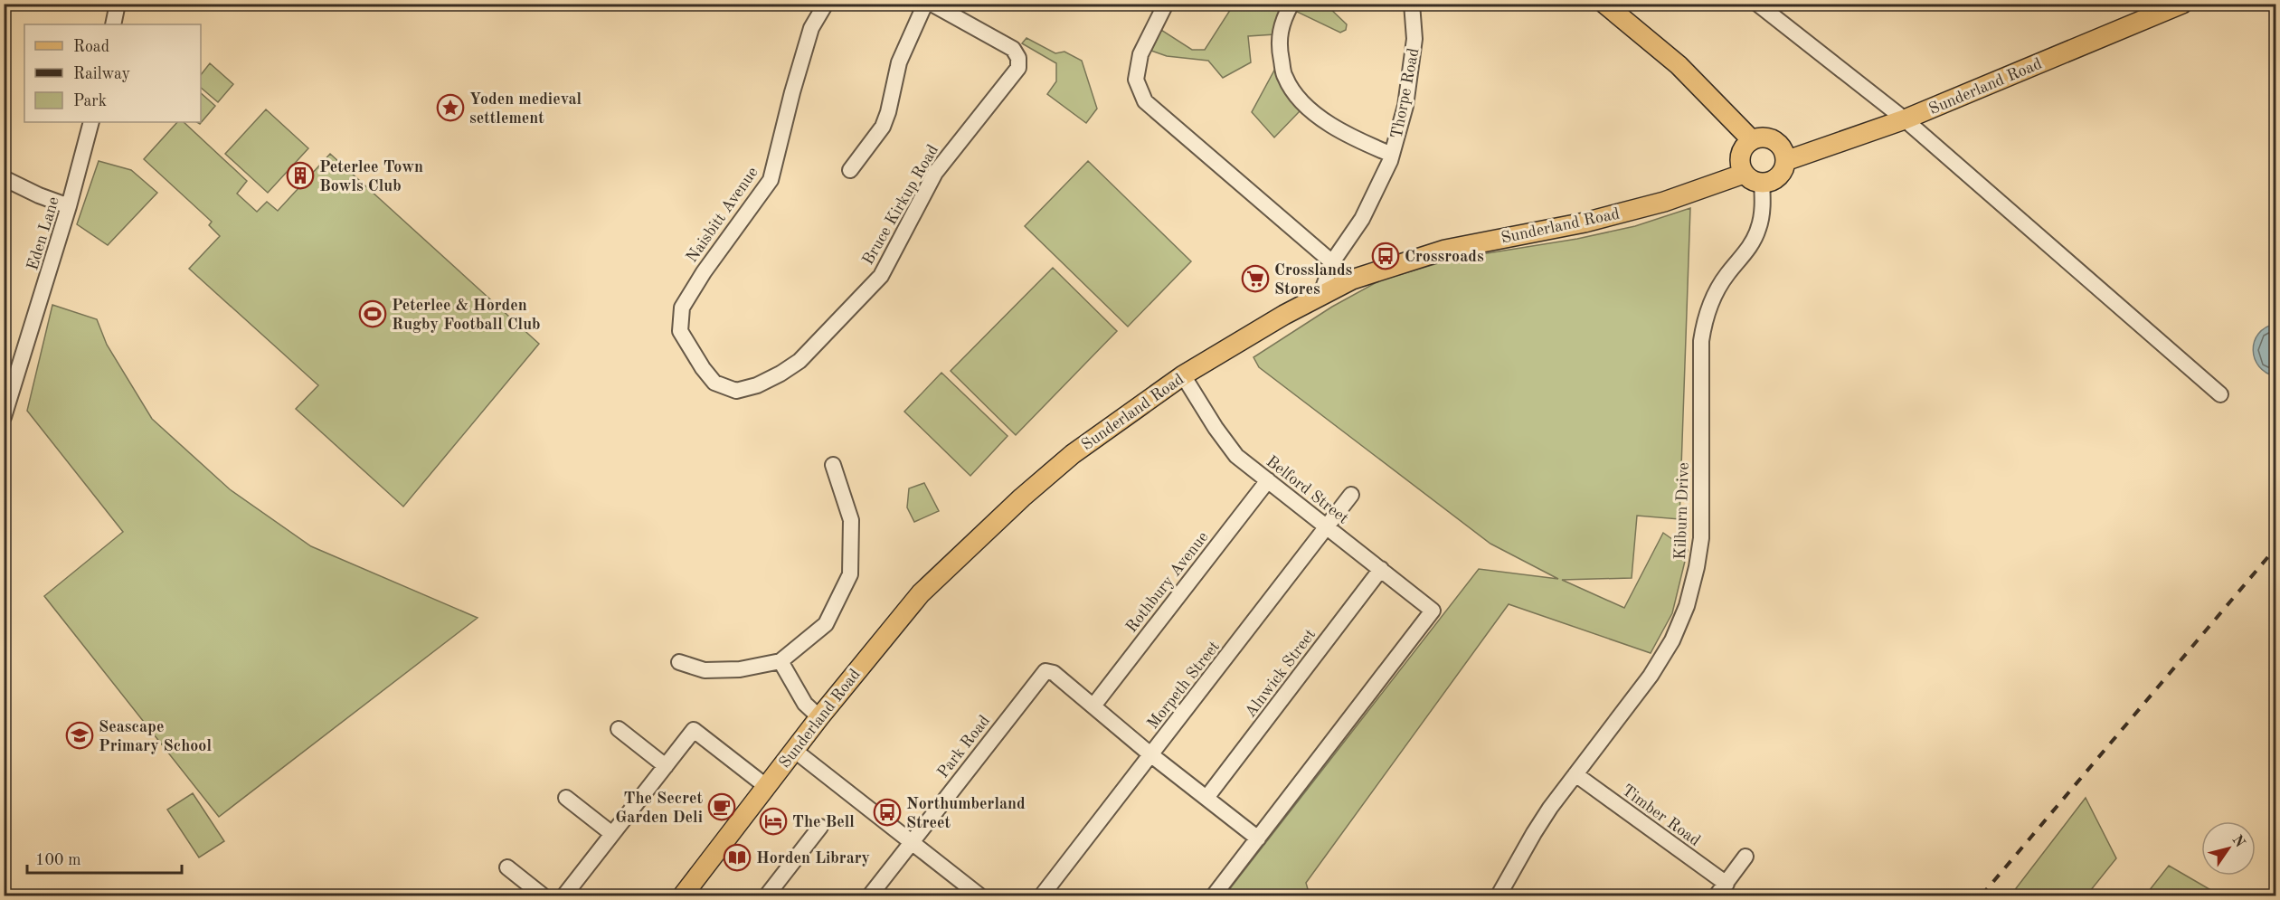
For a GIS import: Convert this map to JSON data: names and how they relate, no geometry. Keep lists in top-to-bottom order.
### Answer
{
  "streets": {
    "main road": ["Sunderland Road"],
    "street": [
      "Thorpe Road",
      "Bruce Kirkup Road",
      "Naisbitt Avenue",
      "Eden Lane",
      "Belford Street",
      "Kilburn Drive",
      "Rothbury Avenue",
      "Alnwick Street",
      "Morpeth Street",
      "Park Road",
      "Timber Road"
    ]
  },
  "crossings": [
    ["Sunderland Road", "Thorpe Road"],
    ["Sunderland Road", "Belford Street"],
    ["Sunderland Road", "Kilburn Drive"],
    ["Bruce Kirkup Road", "Naisbitt Avenue"],
    ["Belford Street", "Rothbury Avenue"],
    ["Belford Street", "Alnwick Street"],
    ["Belford Street", "Morpeth Street"],
    ["Kilburn Drive", "Timber Road"],
    ["Rothbury Avenue", "Park Road"]
  ],
  "places": {
    "place": ["Yoden medieval settlement"],
    "building": ["Peterlee Town Bowls Club"],
    "bus stop": ["Crossroads", "Northumberland Street"],
    "supermarket": ["Crosslands Stores"],
    "sports": ["Peterlee & Horden Rugby Football Club"],
    "school or university": ["Seascape Primary School"],
    "cafe": ["The Secret Garden Deli"],
    "hotel": ["The Bell"],
    "library": ["Horden Library"]
  },
  "legend": ["Road", "Railway", "Park"],
  "scale_bar": "100 m",
  "north": "top right"
}
